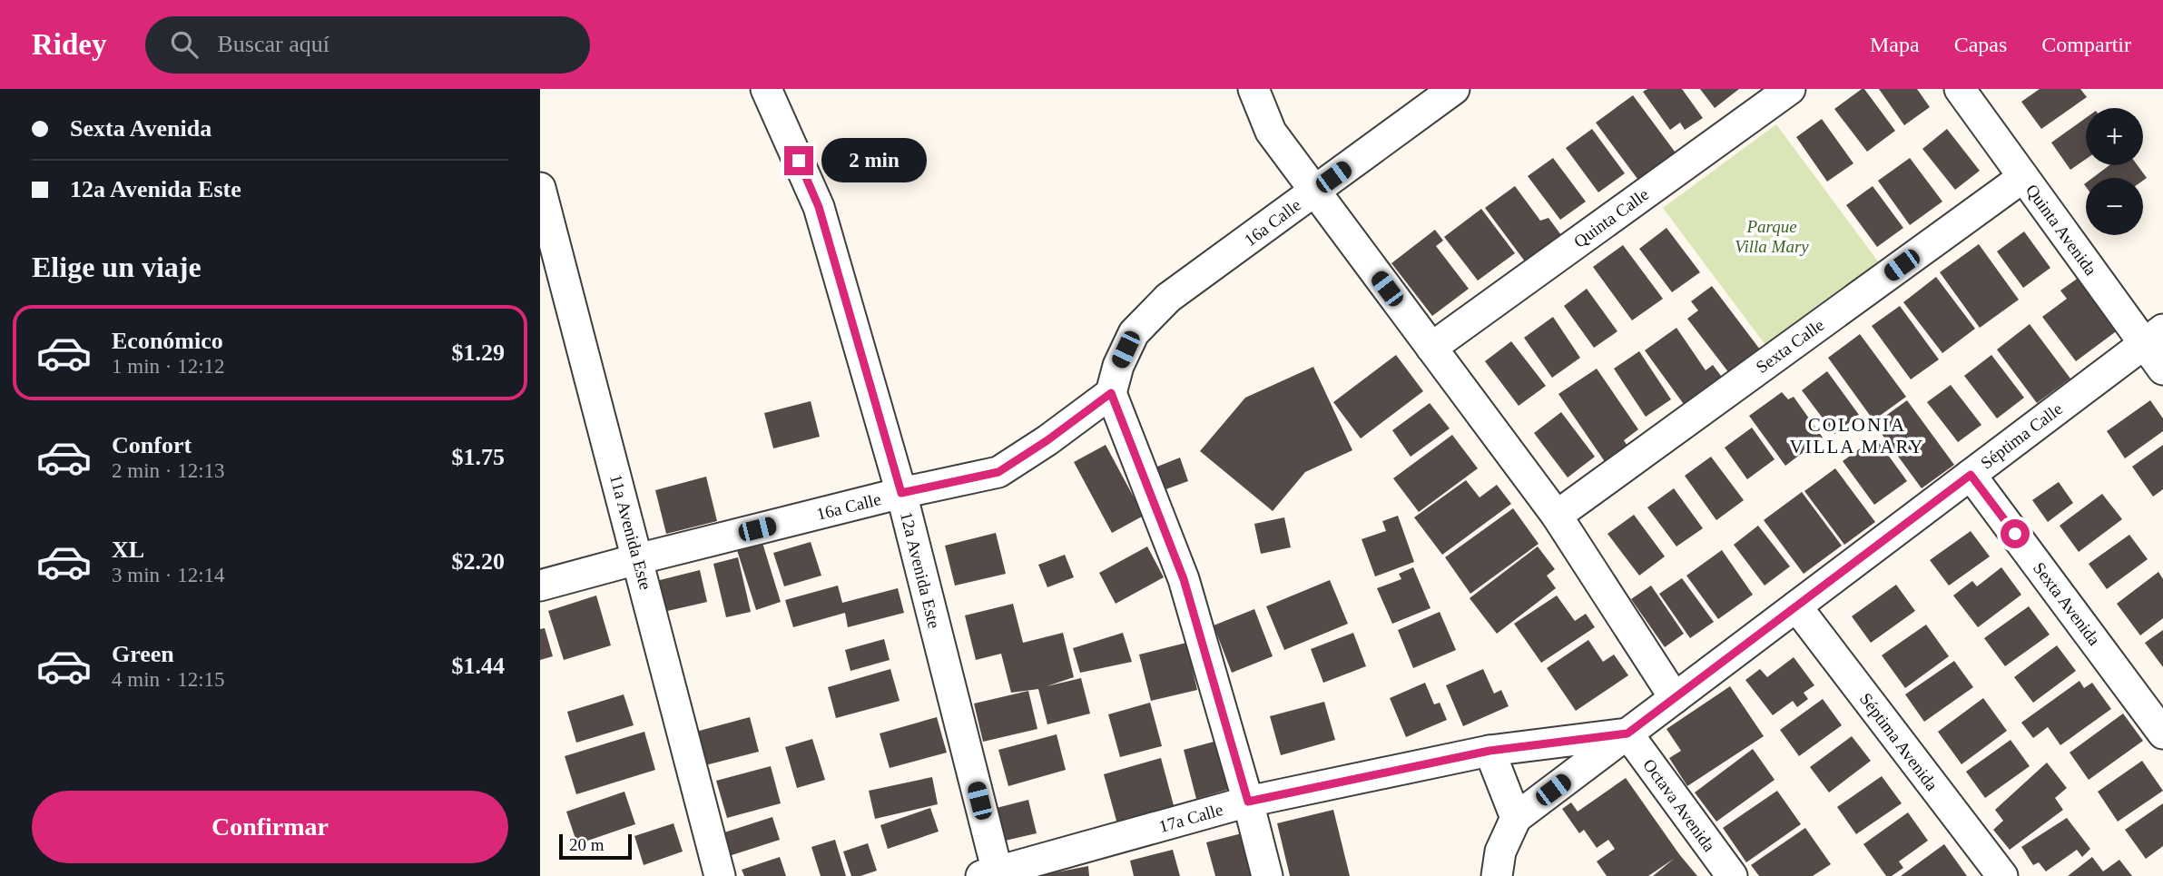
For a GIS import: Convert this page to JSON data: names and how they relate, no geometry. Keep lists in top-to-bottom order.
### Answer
{
  "streets": {
    "street": [
      "Quinta Calle",
      "16a Calle",
      "Quinta Avenida",
      "Sexta Calle",
      "Séptima Calle",
      "11a Avenida Este",
      "12a Avenida Este",
      "Sexta Avenida",
      "Séptima Avenida",
      "Octava Avenida",
      "17a Calle"
    ]
  },
  "crossings": [
    ["16a Calle", "11a Avenida Este"],
    ["16a Calle", "12a Avenida Este"],
    ["Quinta Avenida", "Sexta Calle"],
    ["Quinta Avenida", "Séptima Calle"],
    ["Séptima Calle", "Sexta Avenida"],
    ["Séptima Calle", "Séptima Avenida"],
    ["Séptima Calle", "Octava Avenida"],
    ["Séptima Calle", "17a Calle"],
    ["12a Avenida Este", "17a Calle"],
    ["Octava Avenida", "17a Calle"]
  ],
  "districts": ["COLONIA VILLA MARY"],
  "parks": ["Parque Villa Mary"],
  "scale_bar": "20 m",
  "page": {
    "header": "Ridey",
    "search": "Buscar aquí",
    "nav": ["Mapa", "Capas", "Compartir"],
    "banner": ["Sexta Avenida", "12a Avenida Este"],
    "map_buttons": ["+", "−"],
    "bubble": "2 min",
    "heading": "Elige un viaje",
    "list": [
      {
        "name": "Económico",
        "note": "1 min · 12:12",
        "value": "$1.29"
      },
      {
        "name": "Confort",
        "note": "2 min · 12:13",
        "value": "$1.75"
      },
      {
        "name": "XL",
        "note": "3 min · 12:14",
        "value": "$2.20"
      },
      {
        "name": "Green",
        "note": "4 min · 12:15",
        "value": "$1.44"
      }
    ],
    "buttons": "Confirmar",
    "scale": "20 m"
  }
}
